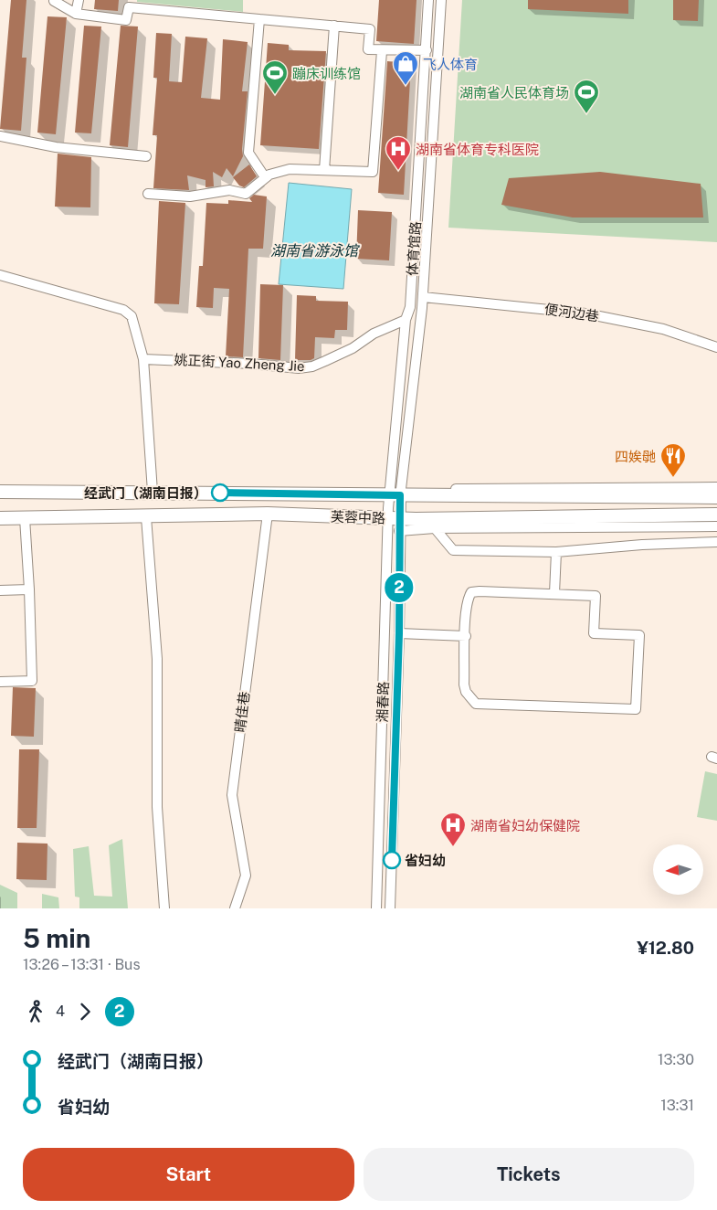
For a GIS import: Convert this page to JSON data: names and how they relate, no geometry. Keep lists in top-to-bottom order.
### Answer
{
  "streets": {
    "main road": ["芙蓉中路"],
    "street": [
      "体育馆路",
      "便河边巷",
      "姚正街 Yao Zheng Jie",
      "湘春路",
      "晴佳巷"
    ]
  },
  "crossings": [
    ["体育馆路", "便河边巷"],
    ["体育馆路", "姚正街 Yao Zheng Jie"],
    ["体育馆路", "芙蓉中路"],
    ["体育馆路", "湘春路"],
    ["芙蓉中路", "湘春路"],
    ["芙蓉中路", "晴佳巷"]
  ],
  "water": ["湖南省游泳馆"],
  "places": {
    "shop": ["飞人体育"],
    "sports": ["蹦床训练馆", "湖南省人民体育场"],
    "hospital": ["湖南省体育专科医院", "湖南省妇幼保健院"],
    "restaurant": ["四娭毑"],
    "other": ["经武门（湖南日报）", "省妇幼"]
  },
  "lines": ["bus line 2"],
  "north": "left",
  "page": {
    "on_map": "2",
    "heading": ["5 min", "13:26 – 13:31 · Bus", "¥12.80"],
    "legs": ["4", "2"],
    "list": [
      {
        "name": "经武门（湖南日报）",
        "value": "13:30"
      },
      {
        "name": "省妇幼",
        "value": "13:31"
      }
    ],
    "buttons": ["Start", "Tickets"]
  }
}
